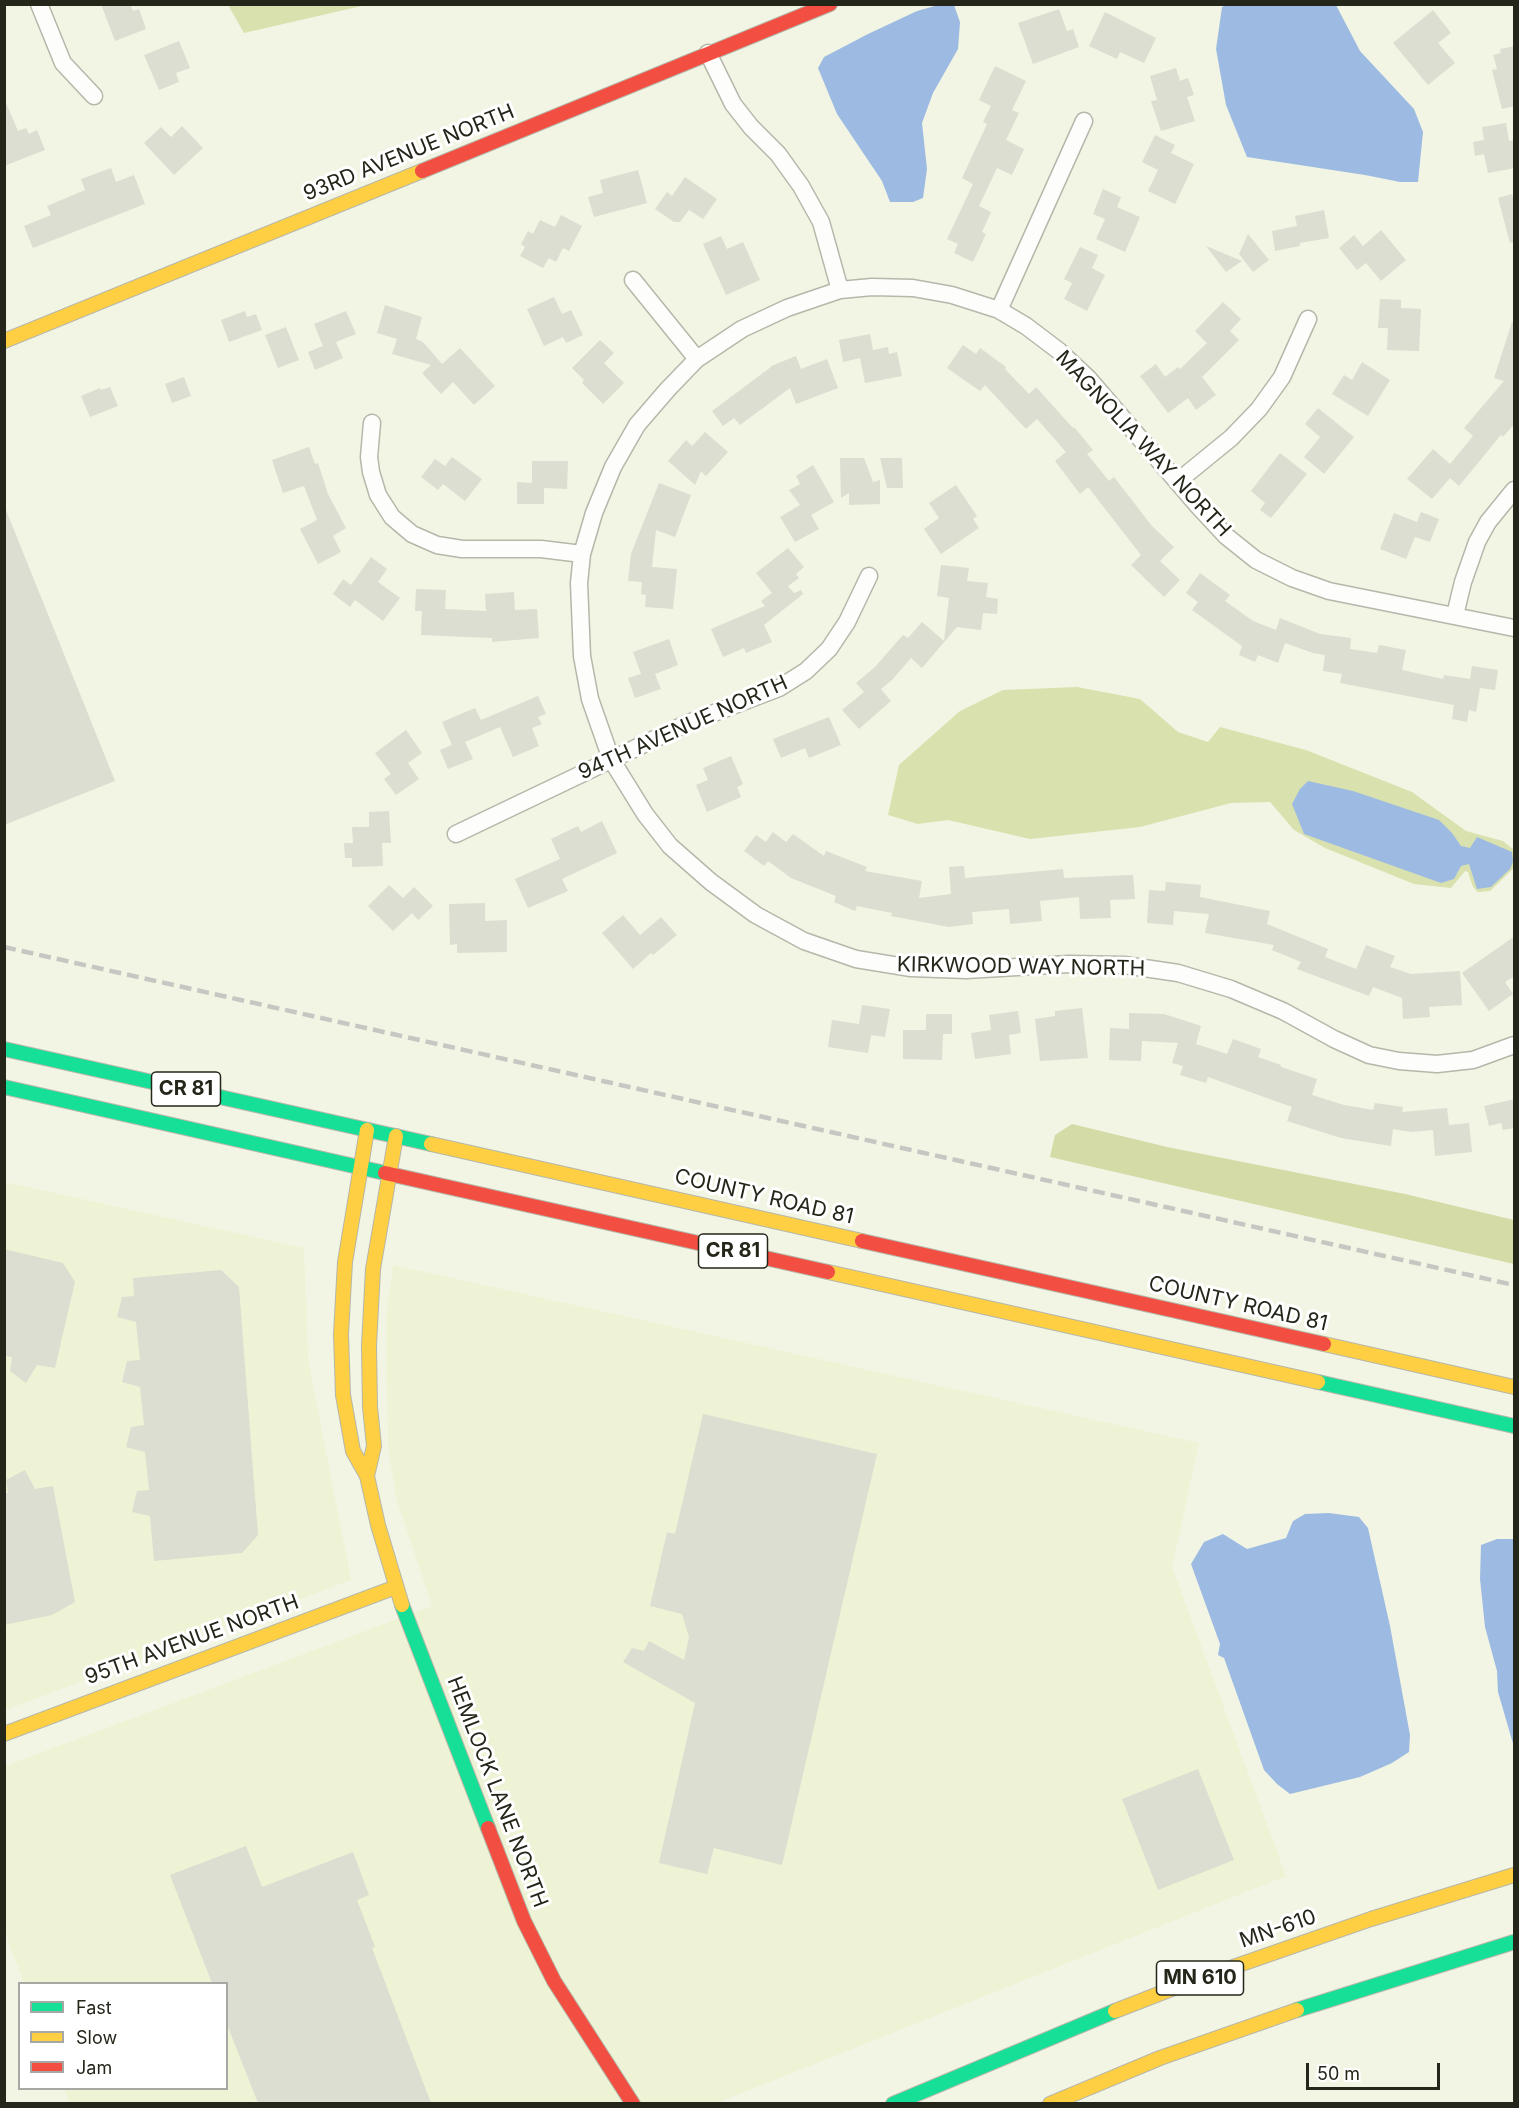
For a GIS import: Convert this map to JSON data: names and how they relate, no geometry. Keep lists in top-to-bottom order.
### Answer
{
  "streets": {
    "main road": [
      "93RD AVENUE NORTH",
      "CR 81",
      "COUNTY ROAD 81",
      "95TH AVENUE NORTH",
      "HEMLOCK LANE NORTH",
      "MN-610",
      "MN 610"
    ],
    "street": ["MAGNOLIA WAY NORTH", "94TH AVENUE NORTH", "KIRKWOOD WAY NORTH"]
  },
  "crossings": [
    ["MAGNOLIA WAY NORTH", "KIRKWOOD WAY NORTH"],
    ["94TH AVENUE NORTH", "KIRKWOOD WAY NORTH"],
    ["CR 81", "HEMLOCK LANE NORTH"],
    ["COUNTY ROAD 81", "HEMLOCK LANE NORTH"],
    ["95TH AVENUE NORTH", "HEMLOCK LANE NORTH"]
  ],
  "legend": ["Fast", "Slow", "Jam"],
  "scale_bar": "50 m"
}
